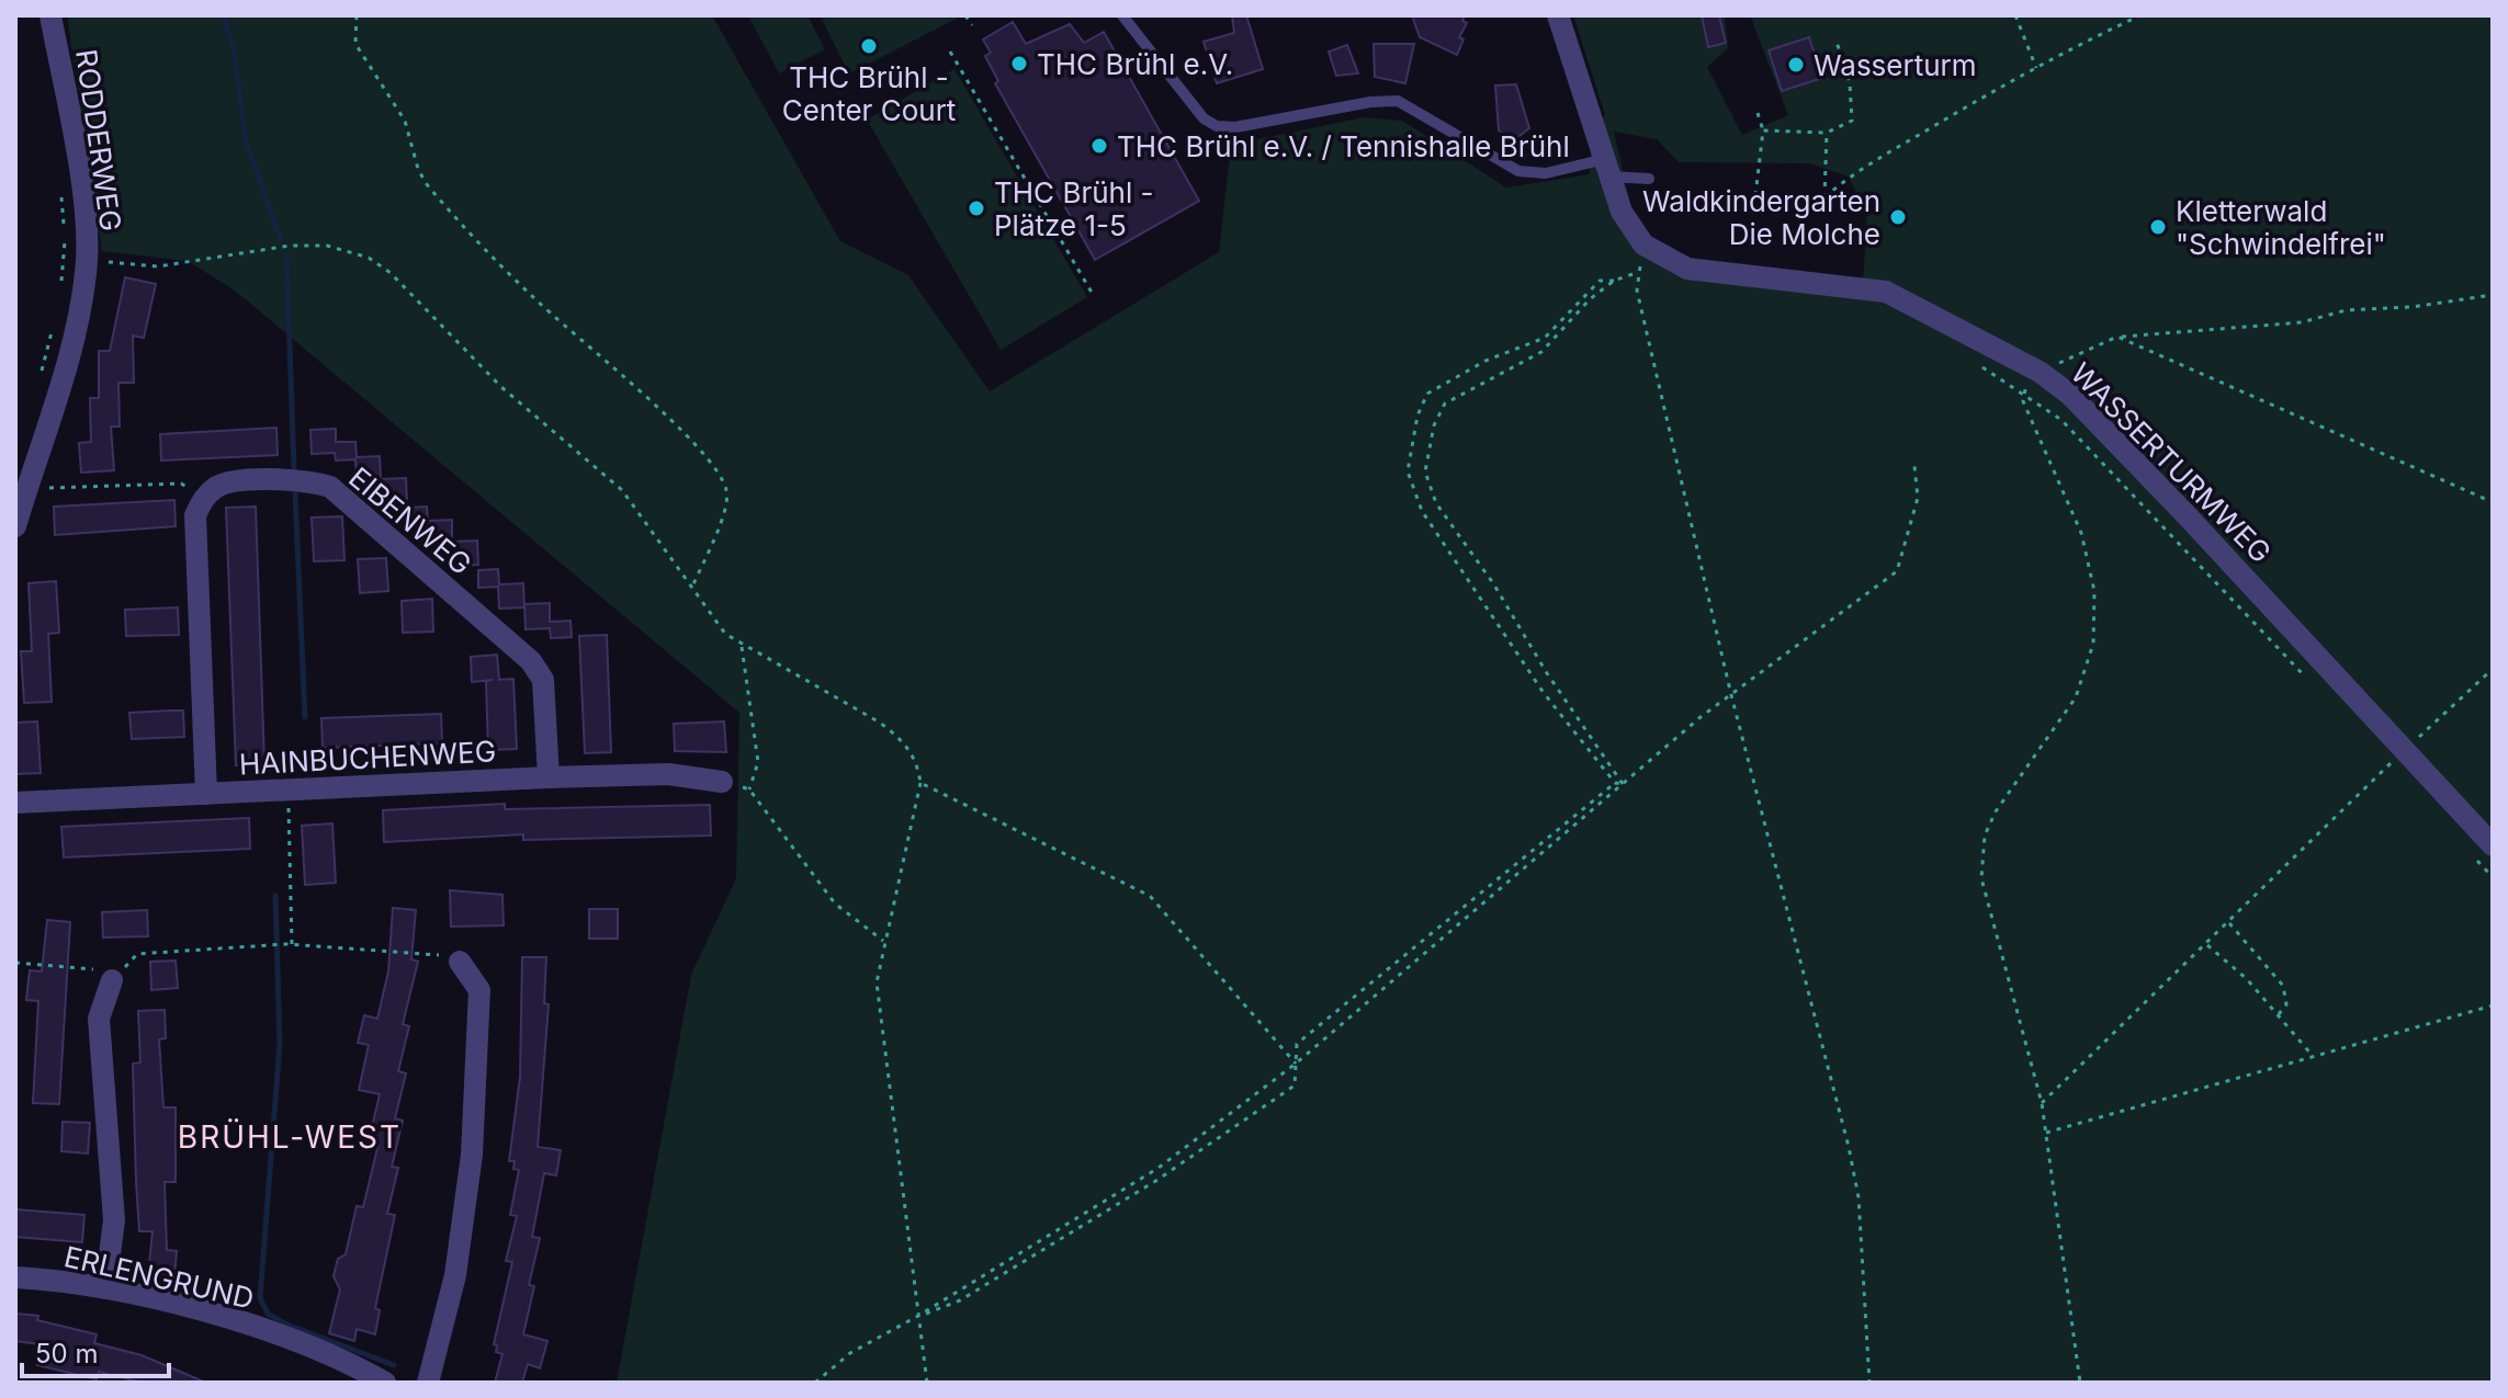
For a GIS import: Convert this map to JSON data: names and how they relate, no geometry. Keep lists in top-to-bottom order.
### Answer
{
  "streets": {
    "street": [
      "RODDERWEG",
      "WASSERTURMWEG",
      "EIBENWEG",
      "HAINBUCHENWEG",
      "ERLENGRUND"
    ]
  },
  "crossings": [
    ["EIBENWEG", "HAINBUCHENWEG"]
  ],
  "districts": ["BRÜHL-WEST"],
  "places": [
    "THC Brühl - Center Court",
    "THC Brühl e.V.",
    "Wasserturm",
    "THC Brühl e.V. / Tennishalle Brühl",
    "THC Brühl - Plätze 1-5",
    "Waldkindergarten Die Molche",
    "Kletterwald \"Schwindelfrei\""
  ],
  "scale_bar": "50 m"
}
